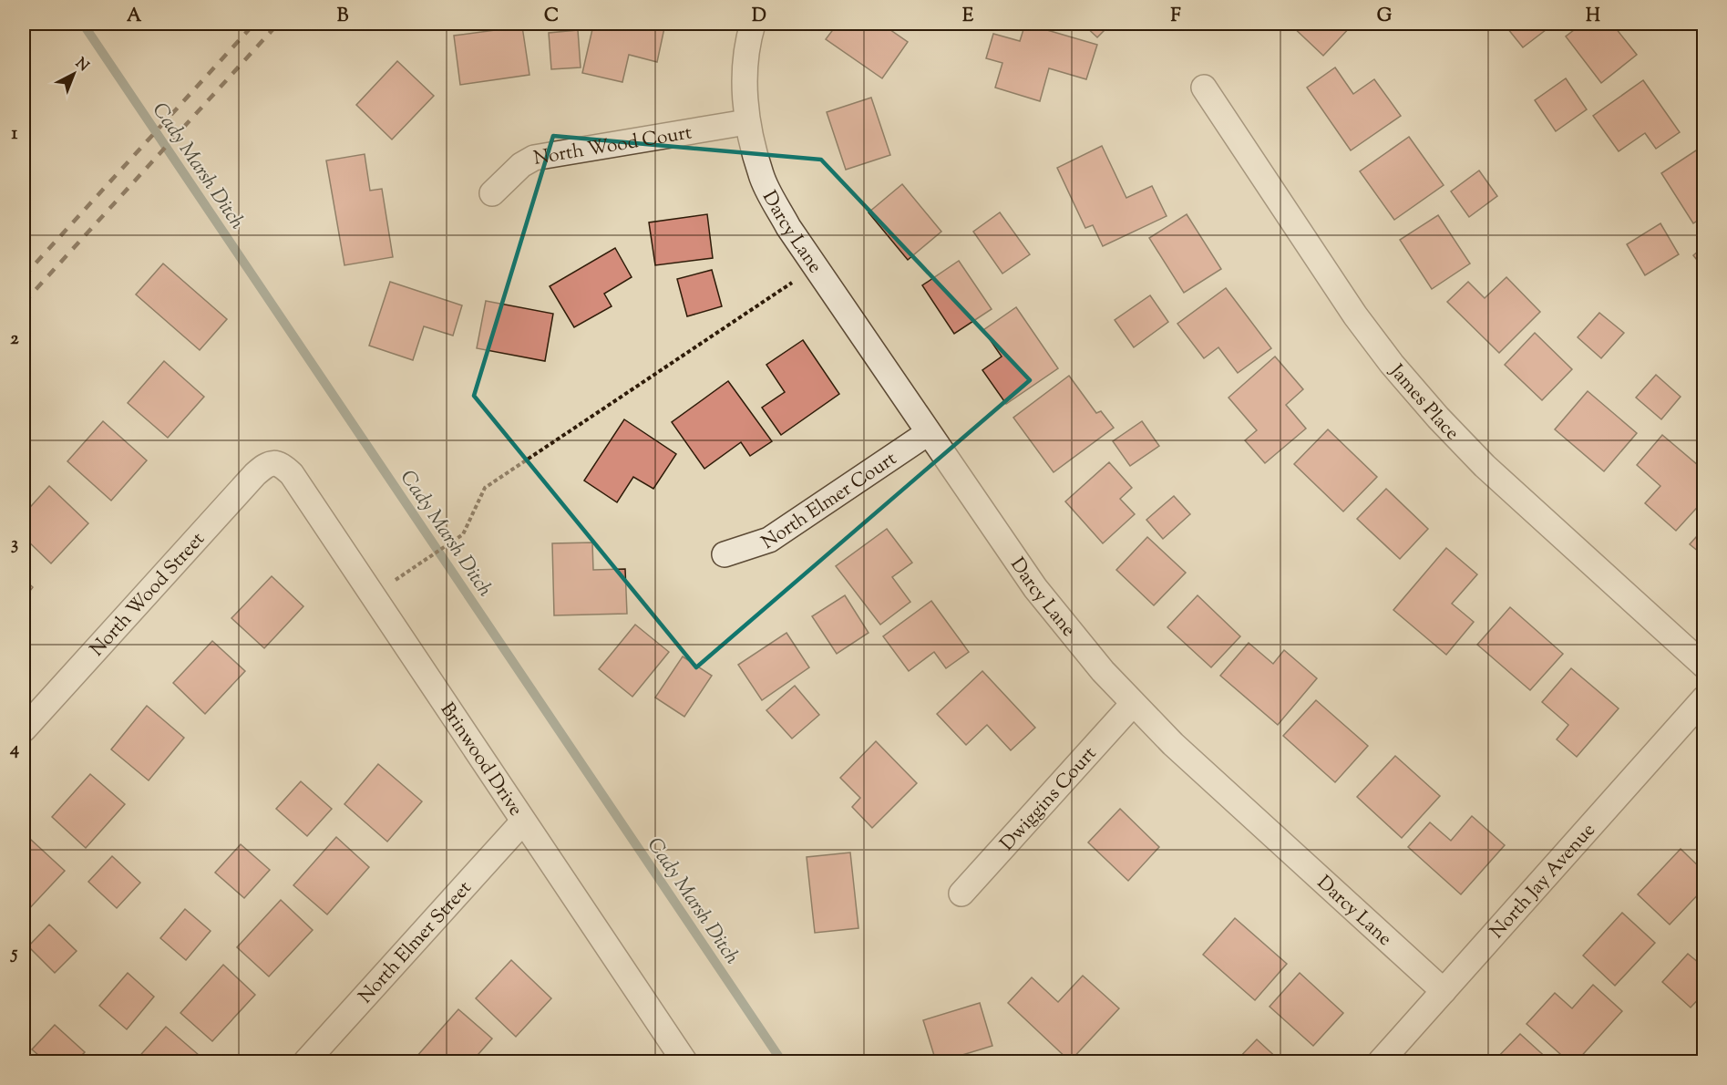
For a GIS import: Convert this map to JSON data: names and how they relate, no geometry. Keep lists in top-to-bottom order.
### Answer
{
  "streets": {
    "street": [
      "North Wood Court",
      "Darcy Lane",
      "James Place",
      "North Elmer Court",
      "North Wood Street",
      "Brinwood Drive",
      "Dwiggins Court",
      "North Jay Avenue",
      "North Elmer Street"
    ]
  },
  "crossings": [
    ["North Wood Court", "Darcy Lane"],
    ["Darcy Lane", "North Elmer Court"],
    ["Darcy Lane", "Dwiggins Court"],
    ["Darcy Lane", "North Jay Avenue"],
    ["North Wood Street", "Brinwood Drive"],
    ["Brinwood Drive", "North Elmer Street"]
  ],
  "water": ["Cady Marsh Ditch"],
  "north": "top right",
  "grid": {
    "columns": [
      "A",
      "B",
      "C",
      "D",
      "E",
      "F",
      "G",
      "H"
    ],
    "rows": [
      "1",
      "2",
      "3",
      "4",
      "5"
    ]
  }
}
